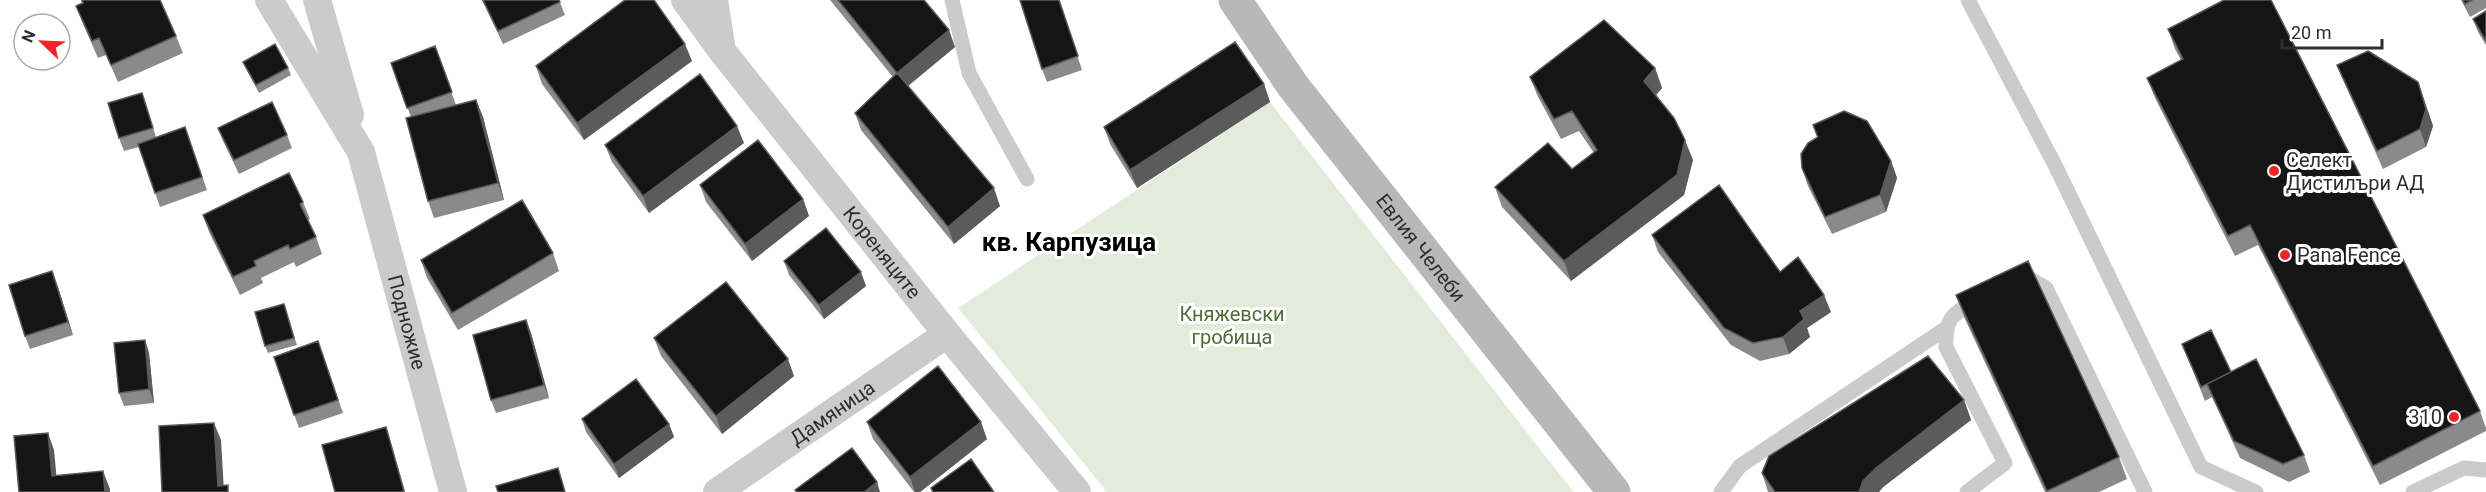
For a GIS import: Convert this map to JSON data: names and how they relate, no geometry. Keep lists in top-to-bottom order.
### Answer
{
  "streets": {
    "street": [
      "Евлия Челеби",
      "Кореняците",
      "Подножие",
      "Дамяница"
    ]
  },
  "crossings": [
    ["Кореняците", "Дамяница"]
  ],
  "districts": ["кв. Карпузица"],
  "parks": ["Княжевски гробища"],
  "places": ["Селект Дистилъри АД", "Pana Fence", "310"],
  "scale_bar": "20 m",
  "north": "top left"
}
